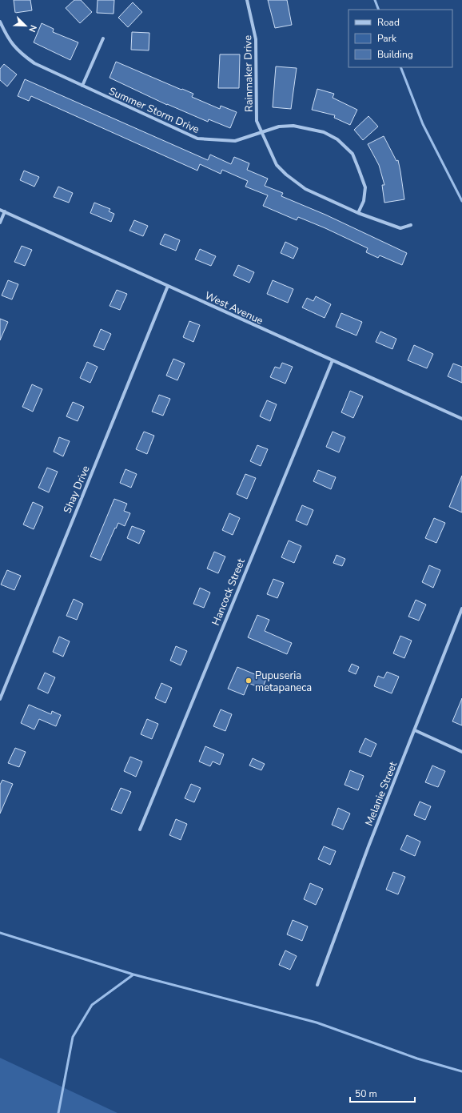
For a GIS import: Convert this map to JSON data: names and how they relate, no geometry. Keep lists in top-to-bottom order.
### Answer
{
  "streets": {
    "street": [
      "Rainmaker Drive",
      "Summer Storm Drive",
      "West Avenue",
      "Shay Drive",
      "Hancock Street",
      "Melanie Street"
    ]
  },
  "crossings": [
    ["Rainmaker Drive", "Summer Storm Drive"],
    ["West Avenue", "Shay Drive"],
    ["West Avenue", "Hancock Street"]
  ],
  "places": ["Pupuseria metapaneca"],
  "legend": ["Road", "Park", "Building"],
  "scale_bar": "50 m",
  "north": "bottom right"
}
